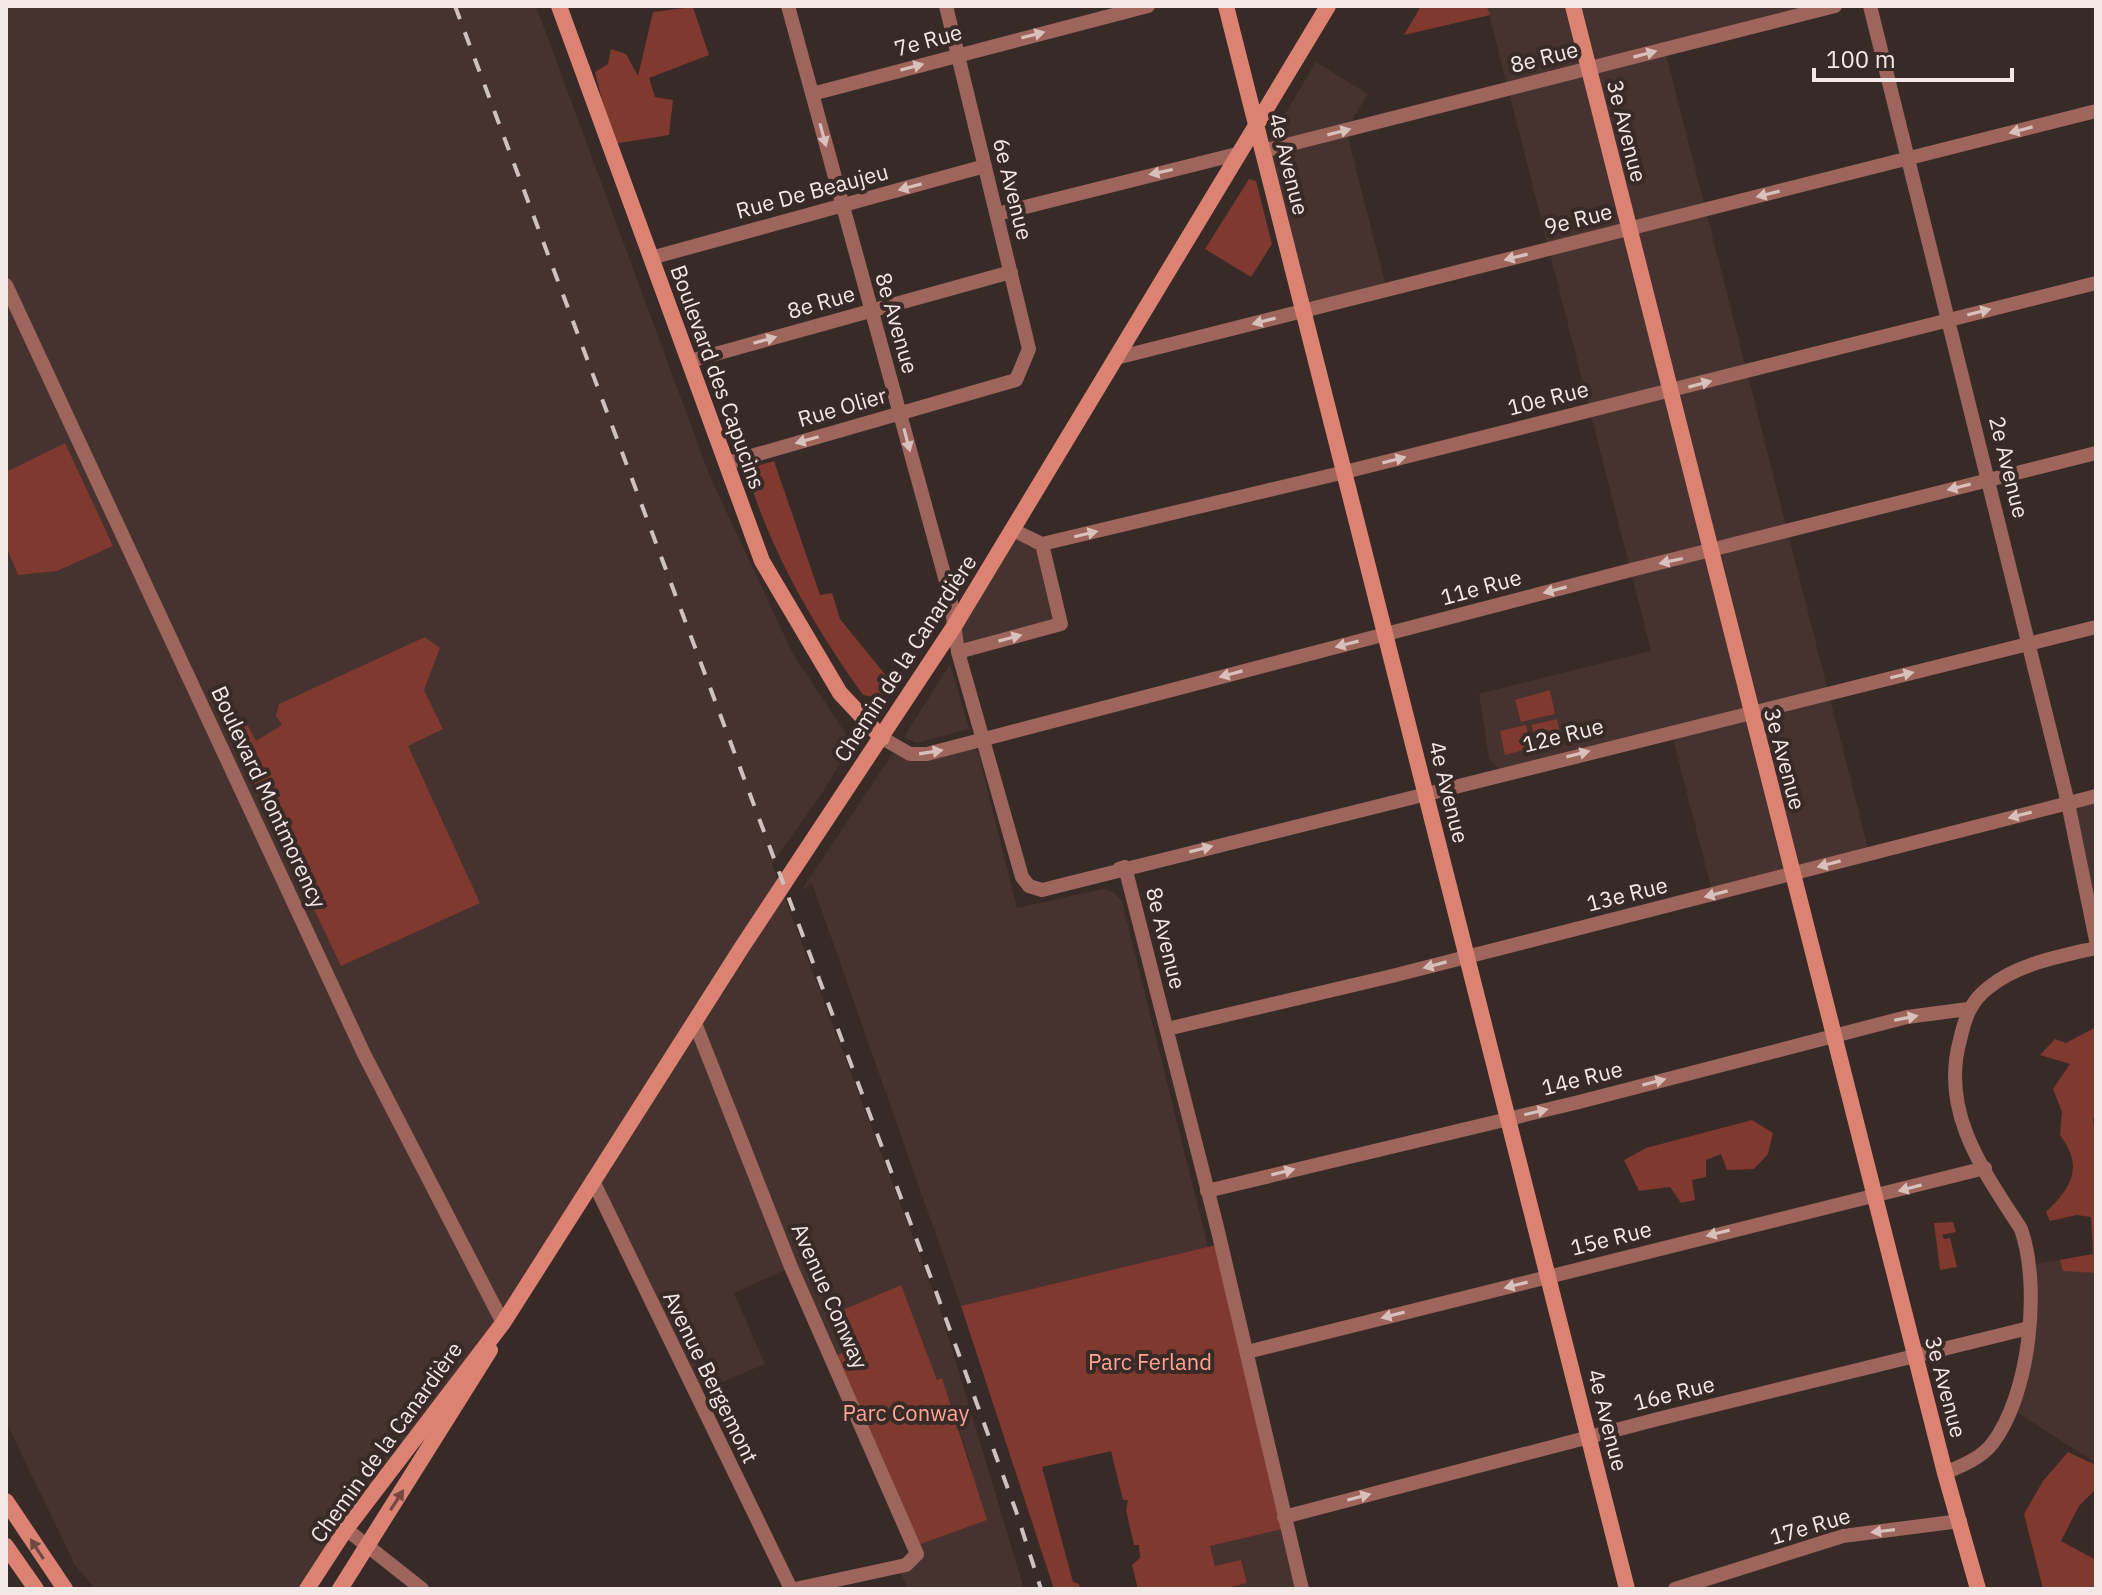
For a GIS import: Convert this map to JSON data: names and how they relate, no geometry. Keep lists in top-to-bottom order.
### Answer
{
  "streets": {
    "street": [
      "7e Rue",
      "8e Rue",
      "3e Avenue",
      "4e Avenue",
      "6e Avenue",
      "Rue De Beaujeu",
      "9e Rue",
      "8e Avenue",
      "Boulevard des Capucins",
      "10e Rue",
      "Rue Olier",
      "2e Avenue",
      "11e Rue",
      "Chemin de la Canardière",
      "12e Rue",
      "Boulevard Montmorency",
      "13e Rue",
      "14e Rue",
      "15e Rue",
      "Avenue Conway",
      "Avenue Bergemont",
      "16e Rue",
      "17e Rue"
    ]
  },
  "crossings": [
    ["7e Rue", "6e Avenue"],
    ["7e Rue", "8e Avenue"],
    ["8e Rue", "3e Avenue"],
    ["8e Rue", "4e Avenue"],
    ["8e Rue", "6e Avenue"],
    ["8e Rue", "8e Avenue"],
    ["8e Rue", "Boulevard des Capucins"],
    ["3e Avenue", "9e Rue"],
    ["3e Avenue", "10e Rue"],
    ["3e Avenue", "11e Rue"],
    ["3e Avenue", "12e Rue"],
    ["3e Avenue", "13e Rue"],
    ["3e Avenue", "14e Rue"],
    ["3e Avenue", "15e Rue"],
    ["3e Avenue", "16e Rue"],
    ["3e Avenue", "17e Rue"],
    ["4e Avenue", "9e Rue"],
    ["4e Avenue", "10e Rue"],
    ["4e Avenue", "11e Rue"],
    ["4e Avenue", "Chemin de la Canardière"],
    ["4e Avenue", "12e Rue"],
    ["4e Avenue", "13e Rue"],
    ["4e Avenue", "14e Rue"],
    ["4e Avenue", "15e Rue"],
    ["4e Avenue", "16e Rue"],
    ["6e Avenue", "Rue De Beaujeu"],
    ["6e Avenue", "Rue Olier"],
    ["Rue De Beaujeu", "8e Avenue"],
    ["Rue De Beaujeu", "Boulevard des Capucins"],
    ["9e Rue", "2e Avenue"],
    ["9e Rue", "Chemin de la Canardière"],
    ["8e Avenue", "Rue Olier"],
    ["8e Avenue", "11e Rue"],
    ["8e Avenue", "Chemin de la Canardière"],
    ["8e Avenue", "12e Rue"],
    ["8e Avenue", "13e Rue"],
    ["8e Avenue", "14e Rue"],
    ["8e Avenue", "15e Rue"],
    ["8e Avenue", "16e Rue"],
    ["Boulevard des Capucins", "Rue Olier"],
    ["Boulevard des Capucins", "11e Rue"],
    ["Boulevard des Capucins", "Chemin de la Canardière"],
    ["10e Rue", "2e Avenue"],
    ["2e Avenue", "11e Rue"],
    ["2e Avenue", "12e Rue"],
    ["2e Avenue", "13e Rue"],
    ["11e Rue", "Chemin de la Canardière"],
    ["Chemin de la Canardière", "Boulevard Montmorency"],
    ["Chemin de la Canardière", "Avenue Conway"],
    ["Chemin de la Canardière", "Avenue Bergemont"],
    ["Avenue Conway", "Avenue Bergemont"]
  ],
  "one_way": [
    "7e Rue",
    "8e Rue",
    "Rue De Beaujeu",
    "9e Rue",
    "10e Rue",
    "Rue Olier",
    "11e Rue",
    "12e Rue",
    "13e Rue",
    "14e Rue",
    "15e Rue",
    "16e Rue",
    "17e Rue"
  ],
  "parks": ["Parc Ferland", "Parc Conway"],
  "scale_bar": "100 m"
}
